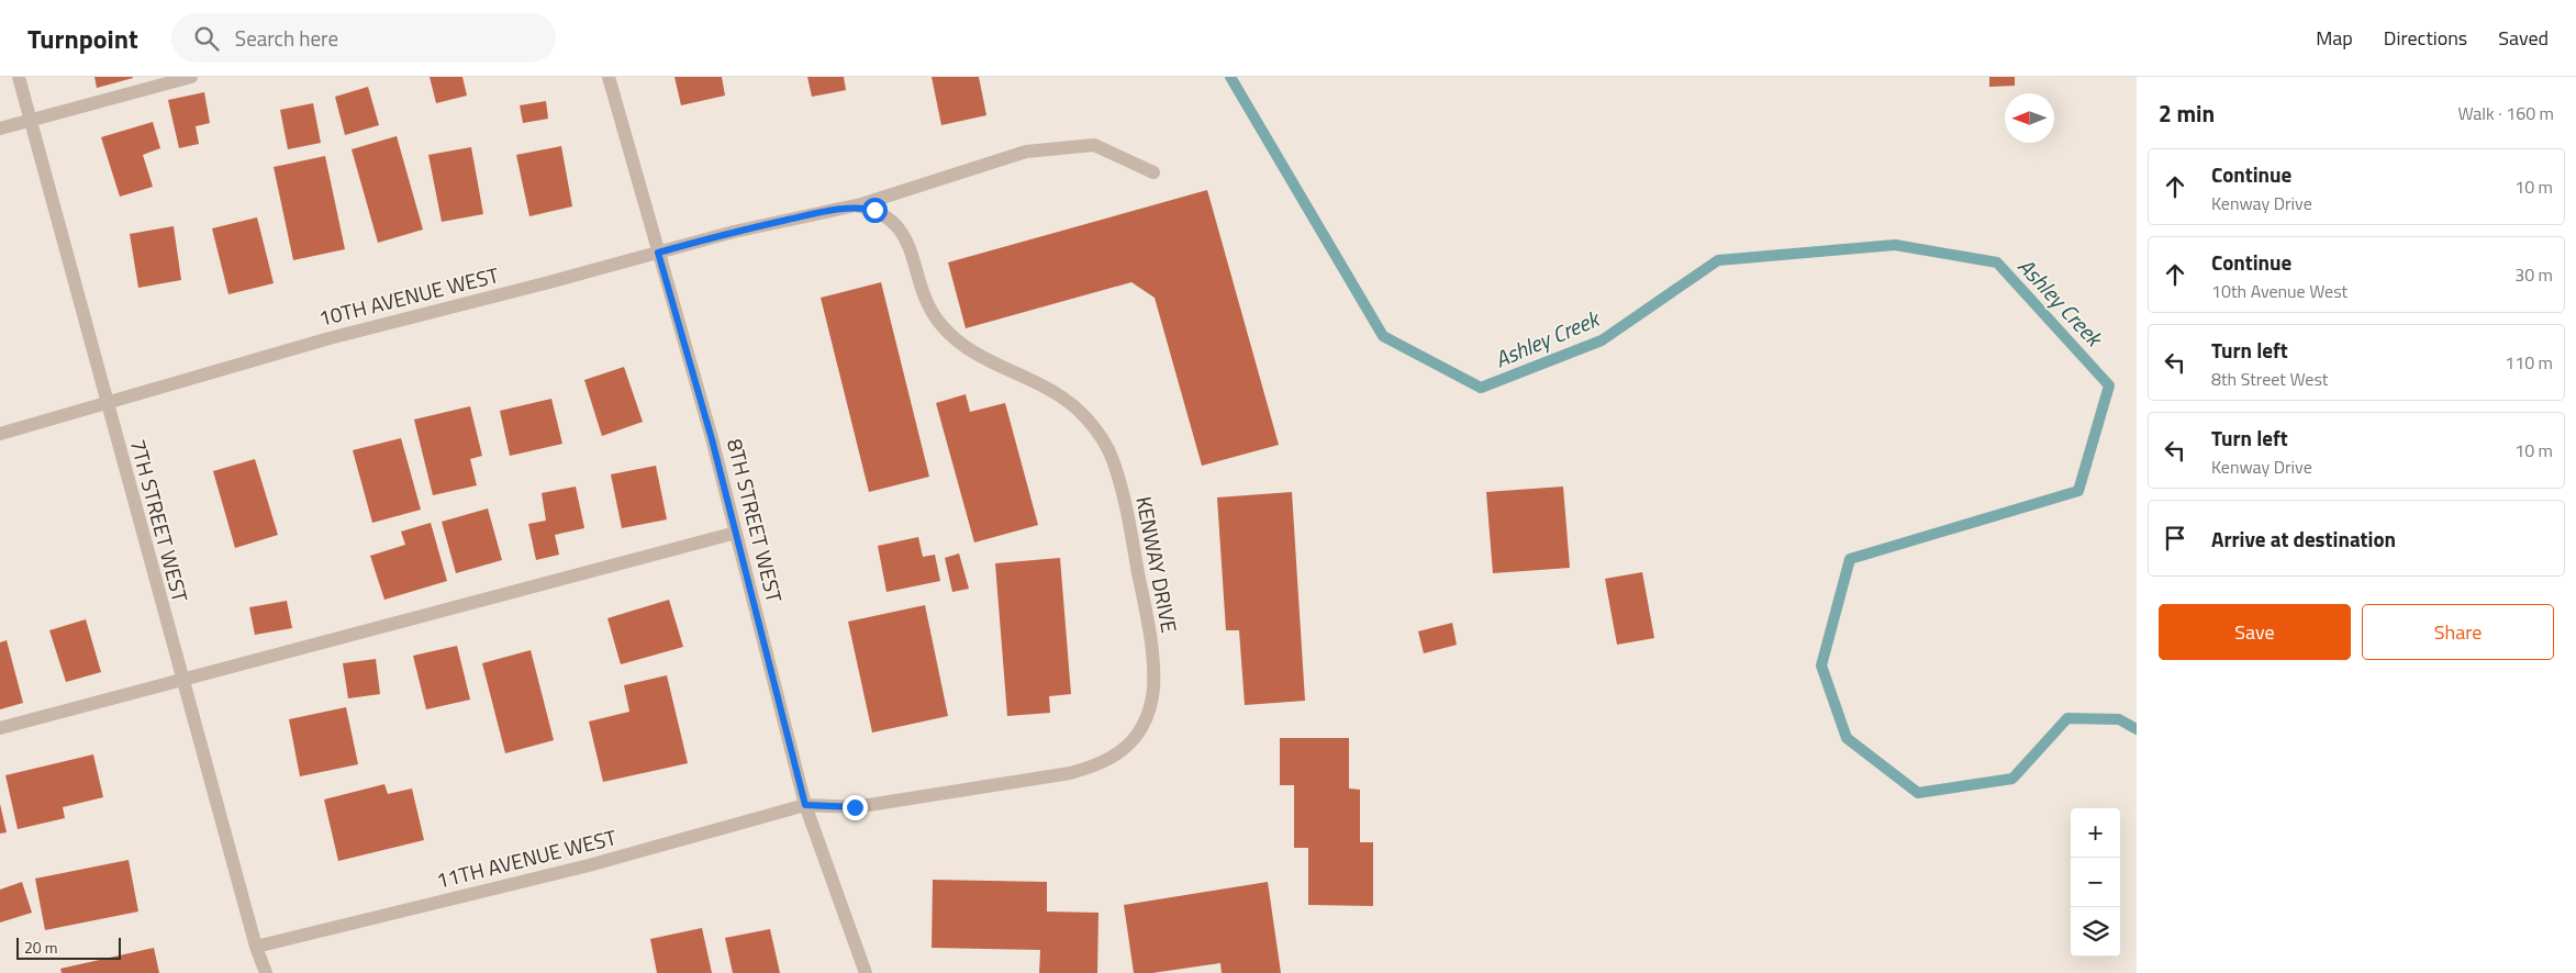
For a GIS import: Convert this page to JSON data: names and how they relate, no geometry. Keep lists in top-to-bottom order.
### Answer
{
  "streets": {
    "street": [
      "10TH AVENUE WEST",
      "7TH STREET WEST",
      "8TH STREET WEST",
      "KENWAY DRIVE",
      "11TH AVENUE WEST"
    ]
  },
  "crossings": [
    ["10TH AVENUE WEST", "7TH STREET WEST"],
    ["10TH AVENUE WEST", "8TH STREET WEST"],
    ["10TH AVENUE WEST", "KENWAY DRIVE"],
    ["7TH STREET WEST", "11TH AVENUE WEST"],
    ["8TH STREET WEST", "KENWAY DRIVE"],
    ["8TH STREET WEST", "11TH AVENUE WEST"],
    ["KENWAY DRIVE", "11TH AVENUE WEST"]
  ],
  "water": ["Ashley Creek"],
  "scale_bar": "20 m",
  "north": "left",
  "page": {
    "header": "Turnpoint",
    "search": "Search here",
    "nav": ["Map", "Directions", "Saved"],
    "heading": ["2 min", "Walk · 160 m"],
    "list": [
      ["Continue", "Kenway Drive", "10 m"],
      ["Continue", "10th Avenue West", "30 m"],
      ["Turn left", "8th Street West", "110 m"],
      ["Turn left", "Kenway Drive", "10 m"],
      "Arrive at destination"
    ],
    "buttons": ["Save", "Share"],
    "map_buttons": ["+", "−"],
    "scale": "20 m"
  }
}
